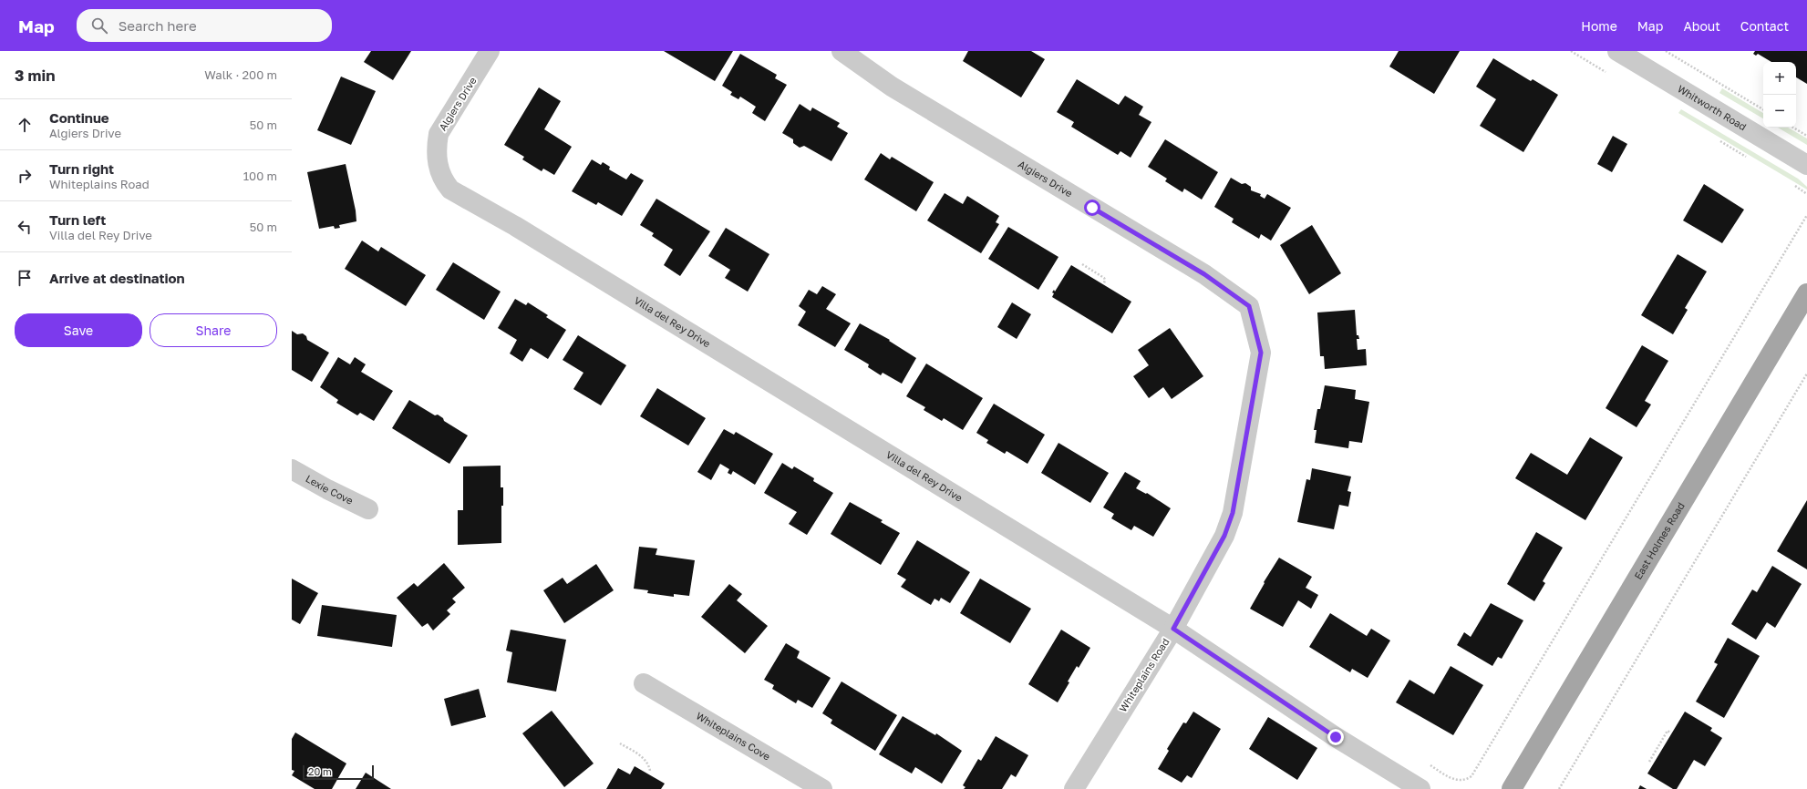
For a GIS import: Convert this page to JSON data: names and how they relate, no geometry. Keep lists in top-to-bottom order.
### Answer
{
  "streets": {
    "main road": ["East Holmes Road"],
    "street": [
      "Algiers Drive",
      "Whitworth Road",
      "Villa del Rey Drive",
      "Lexie Cove",
      "Whiteplains Road",
      "Whiteplains Cove"
    ]
  },
  "crossings": [
    ["Algiers Drive", "Villa del Rey Drive"],
    ["Algiers Drive", "Whiteplains Road"],
    ["Villa del Rey Drive", "Whiteplains Road"]
  ],
  "scale_bar": "20 m",
  "page": {
    "header": "Map",
    "search": "Search here",
    "nav": [
      "Home",
      "Map",
      "About",
      "Contact"
    ],
    "heading": ["3 min", "Walk · 200 m"],
    "map_buttons": ["+", "−"],
    "list": [
      ["Continue", "Algiers Drive", "50 m"],
      ["Turn right", "Whiteplains Road", "100 m"],
      ["Turn left", "Villa del Rey Drive", "50 m"],
      "Arrive at destination"
    ],
    "buttons": ["Save", "Share"],
    "scale": "20 m"
  }
}
